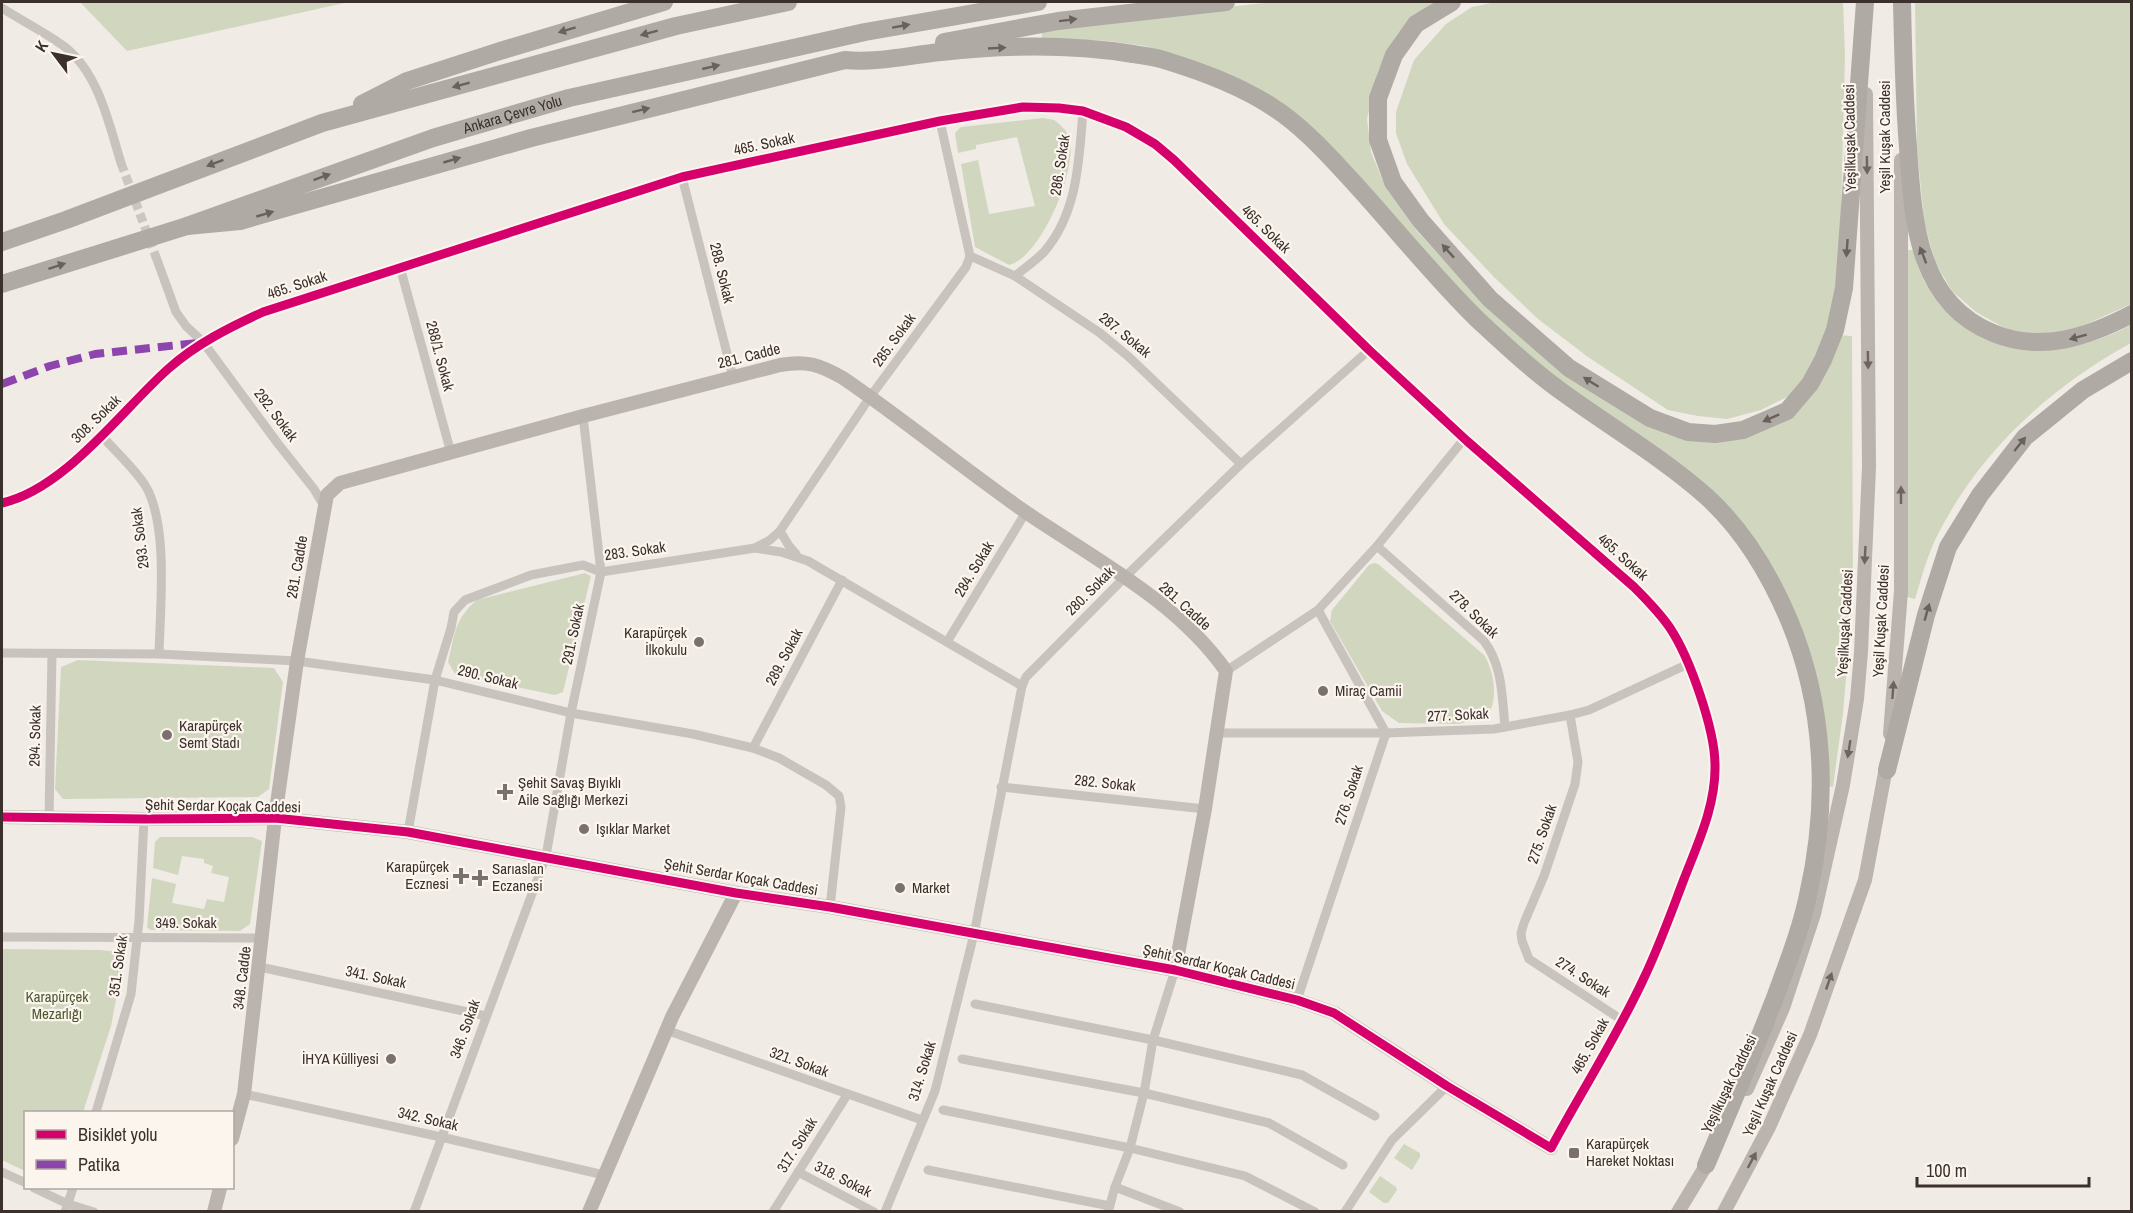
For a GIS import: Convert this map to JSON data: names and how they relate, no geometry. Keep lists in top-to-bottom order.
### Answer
{
  "streets": {
    "highway": ["Ankara Çevre Yolu"],
    "street": [
      "Yeşil Kuşak Caddesi",
      "Yeşilkuşak Caddesi",
      "465. Sokak",
      "286. Sokak",
      "288. Sokak",
      "287. Sokak",
      "285. Sokak",
      "288/1. Sokak",
      "281. Cadde",
      "292. Sokak",
      "308. Sokak",
      "293. Sokak",
      "283. Sokak",
      "284. Sokak",
      "280. Sokak",
      "278. Sokak",
      "291. Sokak",
      "289. Sokak",
      "290. Sokak",
      "277. Sokak",
      "294. Sokak",
      "282. Sokak",
      "276. Sokak",
      "Şehit Serdar Koçak Caddesi",
      "275. Sokak",
      "349. Sokak",
      "351. Sokak",
      "341. Sokak",
      "274. Sokak",
      "348. Cadde",
      "346. Sokak",
      "321. Sokak",
      "314. Sokak",
      "342. Sokak",
      "317. Sokak",
      "318. Sokak"
    ]
  },
  "crossings": [
    ["465. Sokak", "286. Sokak"],
    ["465. Sokak", "288. Sokak"],
    ["465. Sokak", "288/1. Sokak"],
    ["465. Sokak", "292. Sokak"],
    ["465. Sokak", "308. Sokak"],
    ["465. Sokak", "280. Sokak"],
    ["465. Sokak", "277. Sokak"],
    ["465. Sokak", "Şehit Serdar Koçak Caddesi"],
    ["465. Sokak", "274. Sokak"],
    ["286. Sokak", "287. Sokak"],
    ["288. Sokak", "281. Cadde"],
    ["287. Sokak", "285. Sokak"],
    ["287. Sokak", "280. Sokak"],
    ["285. Sokak", "281. Cadde"],
    ["285. Sokak", "283. Sokak"],
    ["288/1. Sokak", "281. Cadde"],
    ["281. Cadde", "292. Sokak"],
    ["281. Cadde", "284. Sokak"],
    ["281. Cadde", "280. Sokak"],
    ["281. Cadde", "291. Sokak"],
    ["281. Cadde", "290. Sokak"],
    ["281. Cadde", "Şehit Serdar Koçak Caddesi"],
    ["281. Cadde", "348. Cadde"],
    ["292. Sokak", "308. Sokak"],
    ["308. Sokak", "293. Sokak"],
    ["293. Sokak", "290. Sokak"],
    ["283. Sokak", "284. Sokak"],
    ["283. Sokak", "280. Sokak"],
    ["283. Sokak", "291. Sokak"],
    ["283. Sokak", "289. Sokak"],
    ["283. Sokak", "290. Sokak"],
    ["283. Sokak", "Şehit Serdar Koçak Caddesi"],
    ["280. Sokak", "282. Sokak"],
    ["280. Sokak", "Şehit Serdar Koçak Caddesi"],
    ["280. Sokak", "314. Sokak"],
    ["278. Sokak", "277. Sokak"],
    ["291. Sokak", "290. Sokak"],
    ["291. Sokak", "Şehit Serdar Koçak Caddesi"],
    ["291. Sokak", "346. Sokak"],
    ["289. Sokak", "290. Sokak"],
    ["290. Sokak", "294. Sokak"],
    ["290. Sokak", "Şehit Serdar Koçak Caddesi"],
    ["277. Sokak", "276. Sokak"],
    ["277. Sokak", "275. Sokak"],
    ["294. Sokak", "Şehit Serdar Koçak Caddesi"],
    ["276. Sokak", "Şehit Serdar Koçak Caddesi"],
    ["Şehit Serdar Koçak Caddesi", "351. Sokak"],
    ["Şehit Serdar Koçak Caddesi", "348. Cadde"],
    ["Şehit Serdar Koçak Caddesi", "346. Sokak"],
    ["Şehit Serdar Koçak Caddesi", "314. Sokak"],
    ["275. Sokak", "274. Sokak"],
    ["349. Sokak", "351. Sokak"],
    ["349. Sokak", "348. Cadde"],
    ["341. Sokak", "348. Cadde"],
    ["341. Sokak", "346. Sokak"],
    ["348. Cadde", "342. Sokak"],
    ["346. Sokak", "342. Sokak"],
    ["321. Sokak", "314. Sokak"],
    ["321. Sokak", "317. Sokak"],
    ["317. Sokak", "318. Sokak"]
  ],
  "one_way": ["Yeşil Kuşak Caddesi", "Yeşilkuşak Caddesi"],
  "parks": ["Karapürçek Mezarlığı"],
  "places": {
    "other": [
      "Karapürçek İlkokulu",
      "Miraç Camii",
      "Karapürçek Semt Stadı",
      "Işıklar Market",
      "Market",
      "İHYA Külliyesi"
    ],
    "health": ["Şehit Savaş Bıyıklı Aile Sağlığı Merkezi", "Karapürçek Ecznesi", "Sarıaslan Eczanesi"],
    "transit": ["Karapürçek Hareket Noktası"]
  },
  "legend": ["Bisiklet yolu", "Patika"],
  "scale_bar": "100 m",
  "north": "top left"
}
